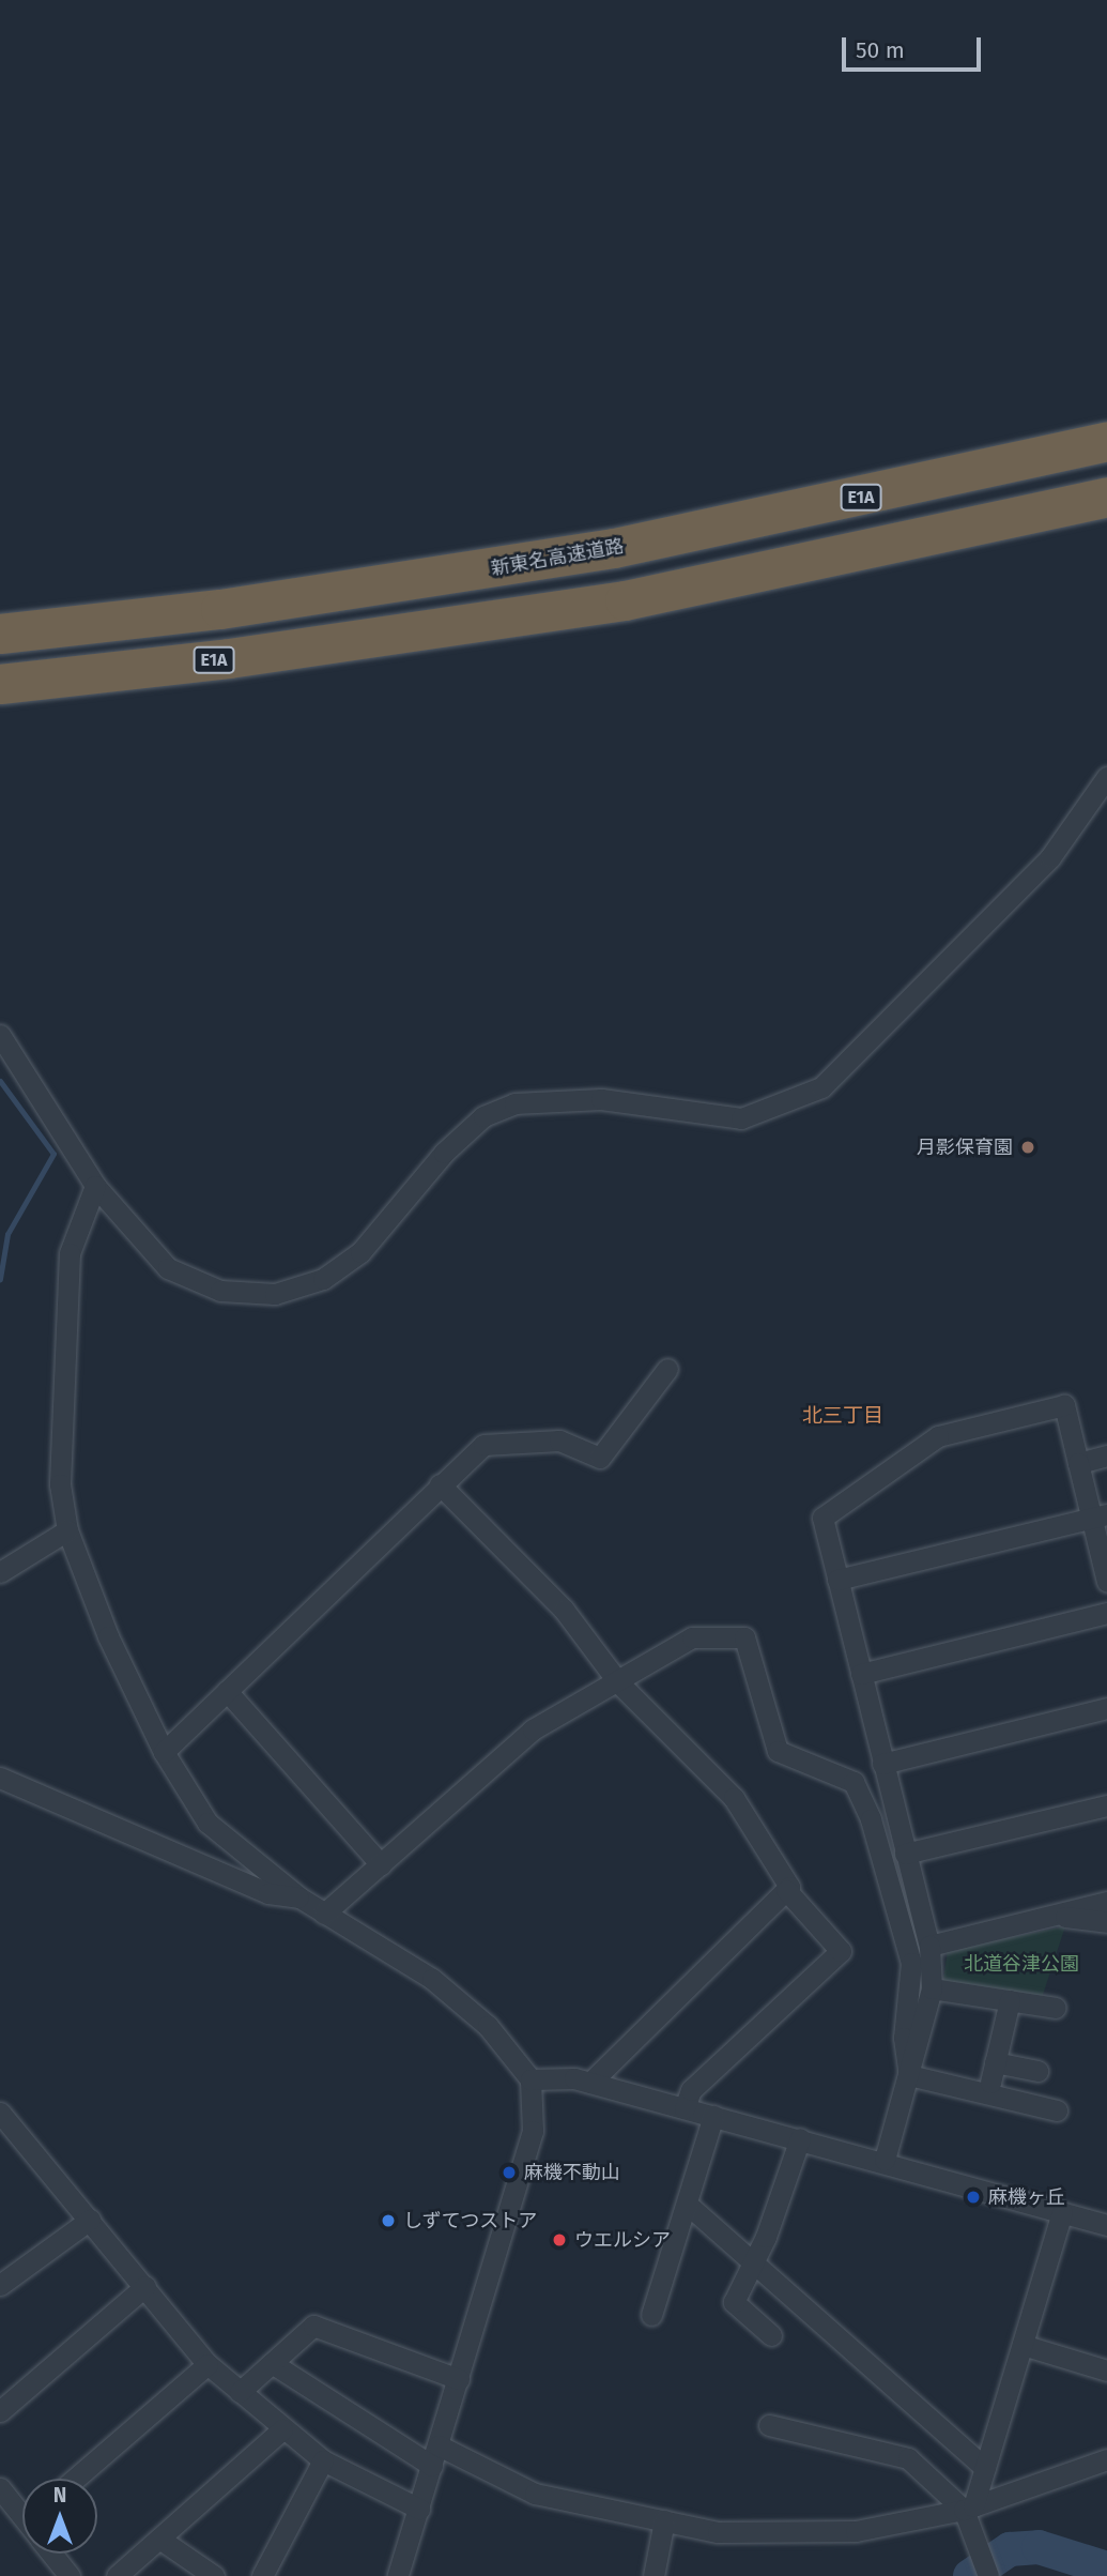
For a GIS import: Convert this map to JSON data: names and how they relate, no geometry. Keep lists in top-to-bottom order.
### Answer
{
  "streets": {
    "highway": ["E1A", "新東名高速道路"]
  },
  "districts": ["北三丁目"],
  "parks": ["北道谷津公園"],
  "places": [
    "月影保育園",
    "麻機不動山",
    "麻機ヶ丘",
    "しずてつストア",
    "ウエルシア"
  ],
  "scale_bar": "50 m",
  "north": "top"
}
